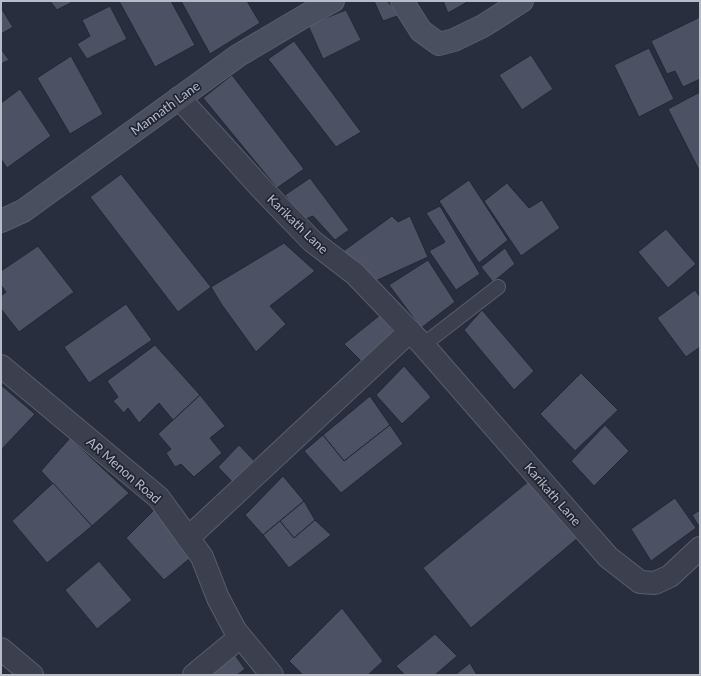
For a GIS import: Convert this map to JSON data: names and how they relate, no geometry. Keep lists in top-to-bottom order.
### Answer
{
  "streets": {
    "street": ["Mannath Lane", "Karikath Lane", "AR Menon Road"]
  },
  "crossings": [
    ["Mannath Lane", "Karikath Lane"]
  ]
}
